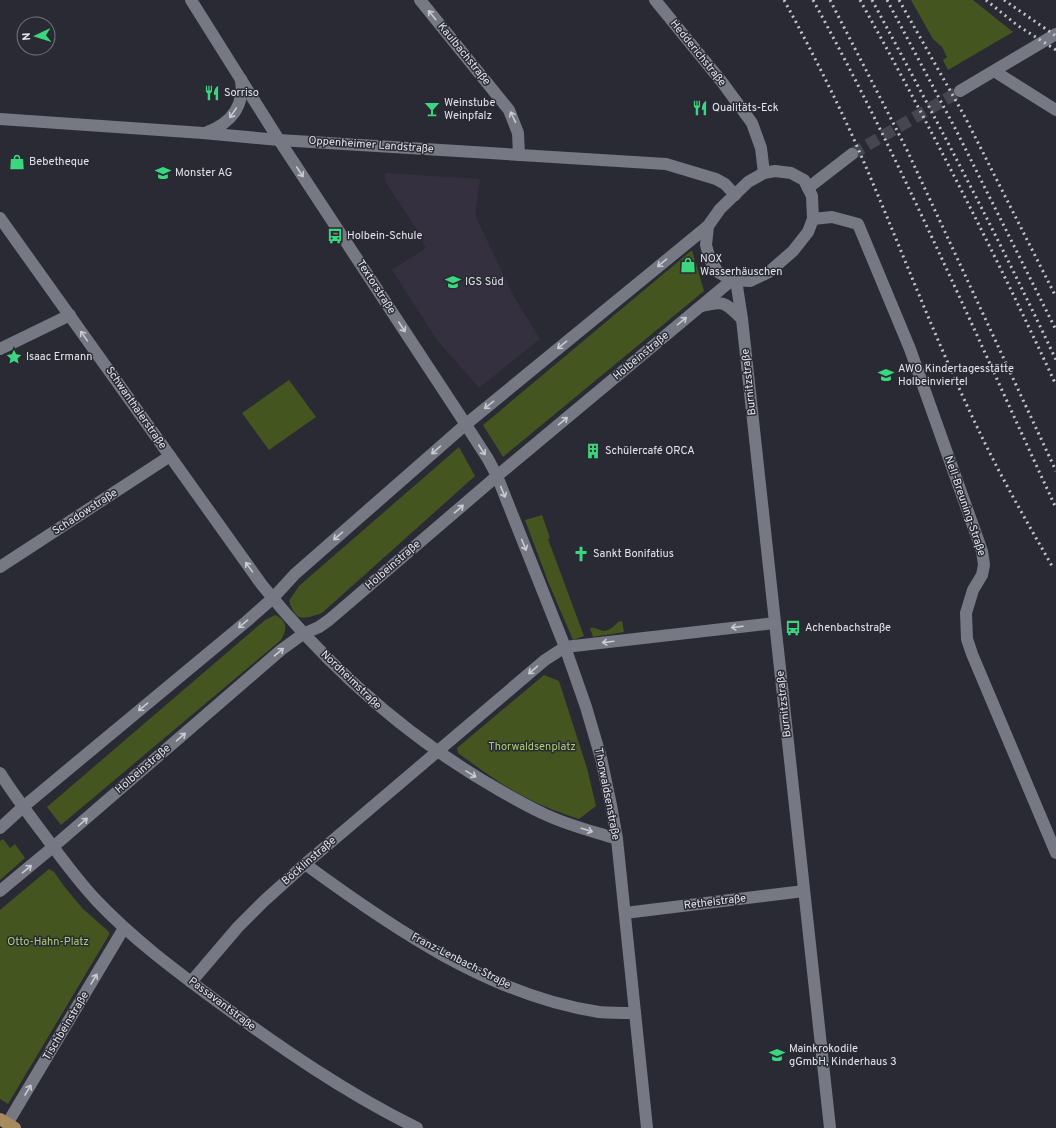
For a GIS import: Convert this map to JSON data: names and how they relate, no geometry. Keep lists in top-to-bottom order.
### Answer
{
  "streets": {
    "street": [
      "Hedderichstraße",
      "Kaulbachstraße",
      "Oppenheimer Landstraße",
      "Textorstraße",
      "Holbeinstraße",
      "Burnitzstraße",
      "Schwanthalerstraße",
      "Nell-Breuning-Straße",
      "Schadowstraße",
      "Nordheimstraße",
      "Thorwaldsenstraße",
      "Böcklinstraße",
      "Rethelstraße",
      "Franz-Lenbach-Straße",
      "Passavantstraße",
      "Tischbeinstraße"
    ]
  },
  "crossings": [
    ["Hedderichstraße", "Oppenheimer Landstraße"],
    ["Hedderichstraße", "Holbeinstraße"],
    ["Hedderichstraße", "Burnitzstraße"],
    ["Hedderichstraße", "Nell-Breuning-Straße"],
    ["Kaulbachstraße", "Oppenheimer Landstraße"],
    ["Oppenheimer Landstraße", "Textorstraße"],
    ["Oppenheimer Landstraße", "Holbeinstraße"],
    ["Oppenheimer Landstraße", "Burnitzstraße"],
    ["Oppenheimer Landstraße", "Nell-Breuning-Straße"],
    ["Textorstraße", "Holbeinstraße"],
    ["Textorstraße", "Thorwaldsenstraße"],
    ["Holbeinstraße", "Burnitzstraße"],
    ["Holbeinstraße", "Nell-Breuning-Straße"],
    ["Holbeinstraße", "Nordheimstraße"],
    ["Holbeinstraße", "Thorwaldsenstraße"],
    ["Holbeinstraße", "Passavantstraße"],
    ["Burnitzstraße", "Nell-Breuning-Straße"],
    ["Burnitzstraße", "Rethelstraße"],
    ["Schwanthalerstraße", "Schadowstraße"],
    ["Schwanthalerstraße", "Nordheimstraße"],
    ["Nordheimstraße", "Böcklinstraße"],
    ["Thorwaldsenstraße", "Rethelstraße"],
    ["Thorwaldsenstraße", "Franz-Lenbach-Straße"],
    ["Böcklinstraße", "Franz-Lenbach-Straße"],
    ["Böcklinstraße", "Passavantstraße"],
    ["Passavantstraße", "Tischbeinstraße"]
  ],
  "one_way": [
    "Kaulbachstraße",
    "Textorstraße",
    "Schwanthalerstraße",
    "Tischbeinstraße"
  ],
  "parks": ["Thorwaldsenplatz", "Otto-Hahn-Platz"],
  "places": {
    "restaurant": ["Sorriso", "Qualitäts-Eck"],
    "bar": ["Weinstube Weinpfalz"],
    "shop": ["Bebetheque", "NOX Wasserhäuschen"],
    "school or university": [
      "Monster AG",
      "IGS Süd",
      "AWO Kindertagesstätte Holbeinviertel",
      "Mainkrokodile gGmbH, Kinderhaus 3"
    ],
    "bus stop": ["Holbein-Schule", "Achenbachstraße"],
    "place": ["Isaac Ermann"],
    "building": ["Schülercafé ORCA"],
    "church": ["Sankt Bonifatius"]
  },
  "north": "left"
}
